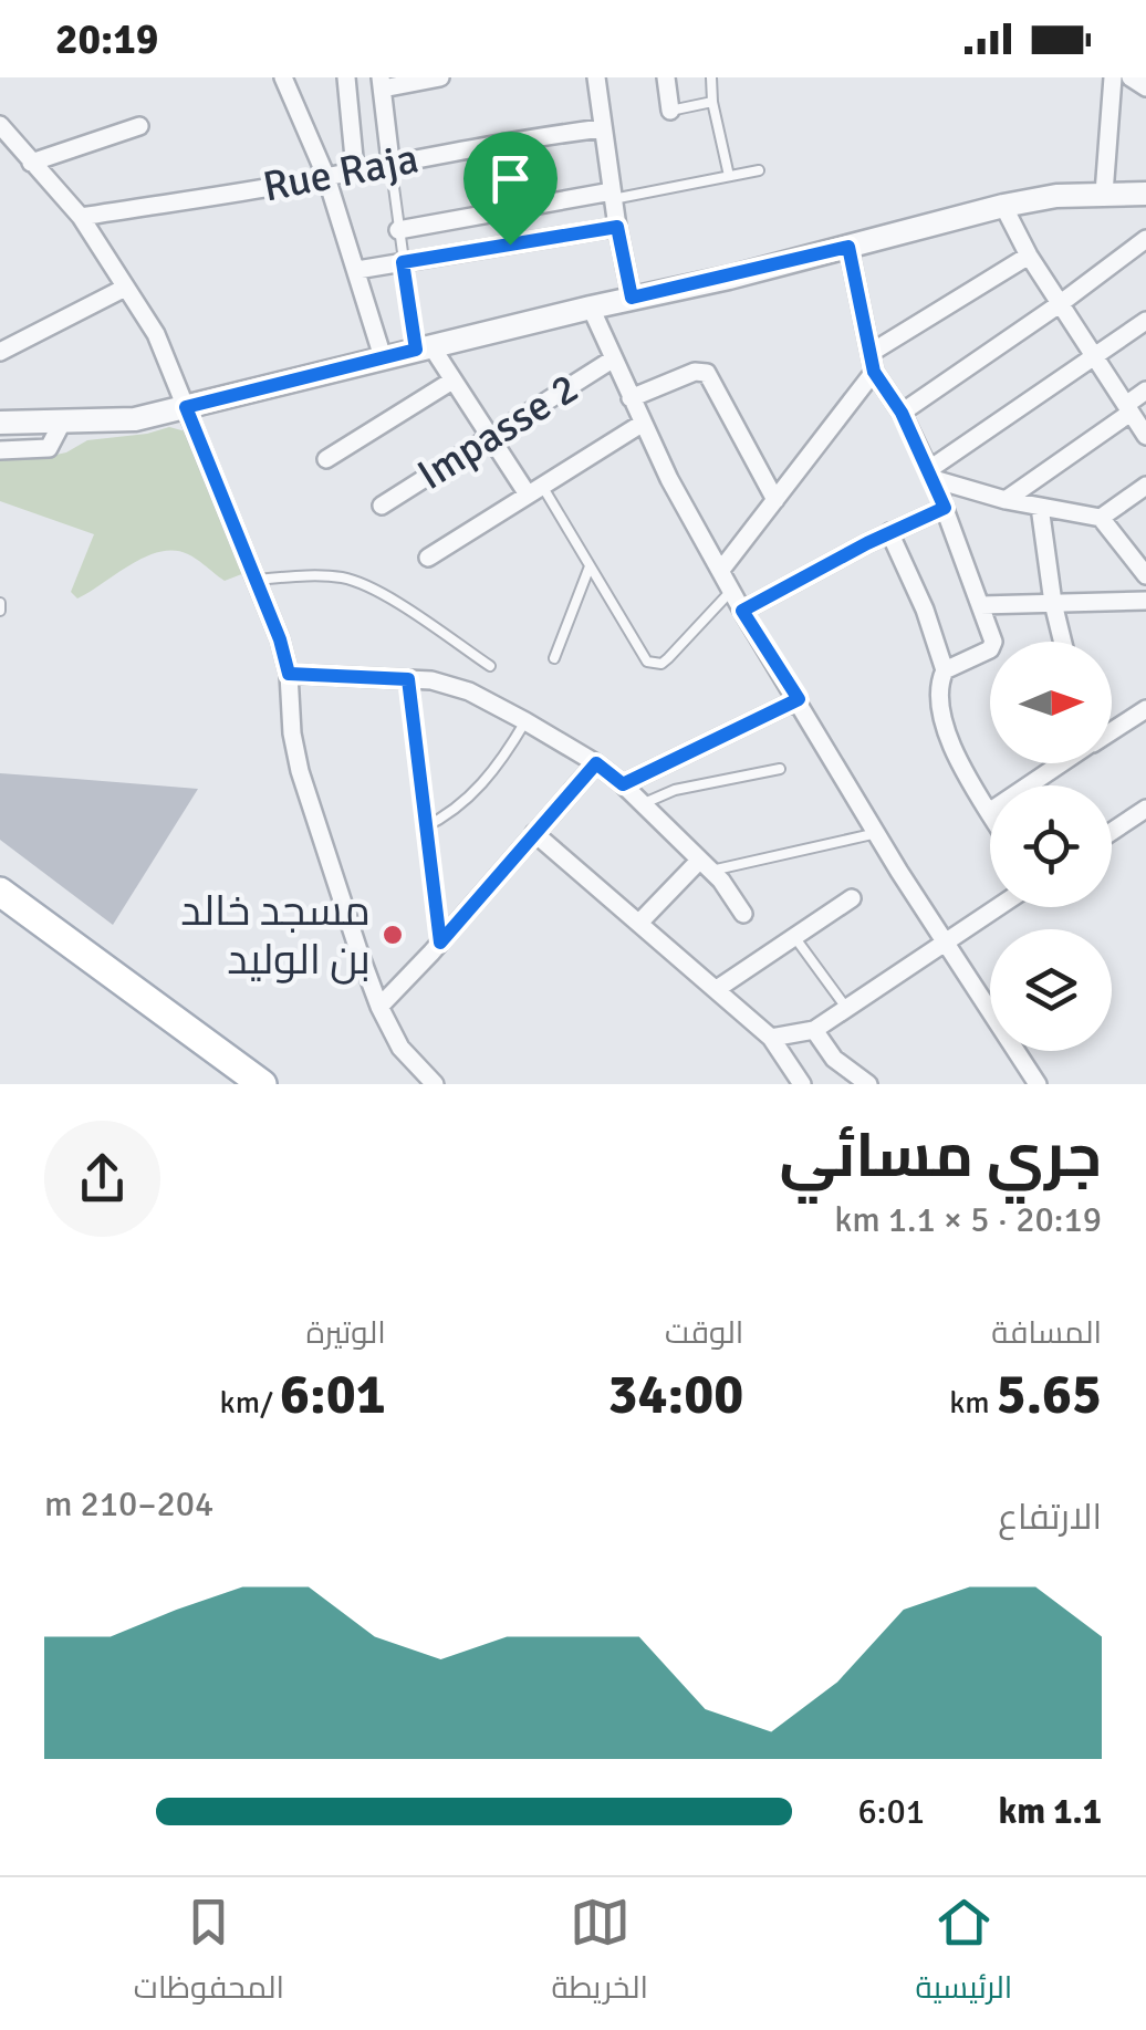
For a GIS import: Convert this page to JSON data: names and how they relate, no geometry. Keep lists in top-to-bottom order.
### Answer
{
  "streets": {
    "street": ["Rue Raja", "Impasse 2"]
  },
  "places": ["مسجد خالد بن الوليد"],
  "north": "right",
  "page": {
    "status": "20:19",
    "heading": ["جري مسائي", "20:19 · 5 × 1.1 km"],
    "stats": [
      ["المسافة", "5.65 km"],
      ["الوقت", "34:00"],
      ["الوتيرة", "6:01 /km"]
    ],
    "chart": ["الارتفاع", "204–210 m"],
    "list": [
      {
        "name": "1.1 km",
        "note": "6:01"
      }
    ],
    "tabs": ["الرئيسية", "الخريطة", "المحفوظات"]
  }
}
